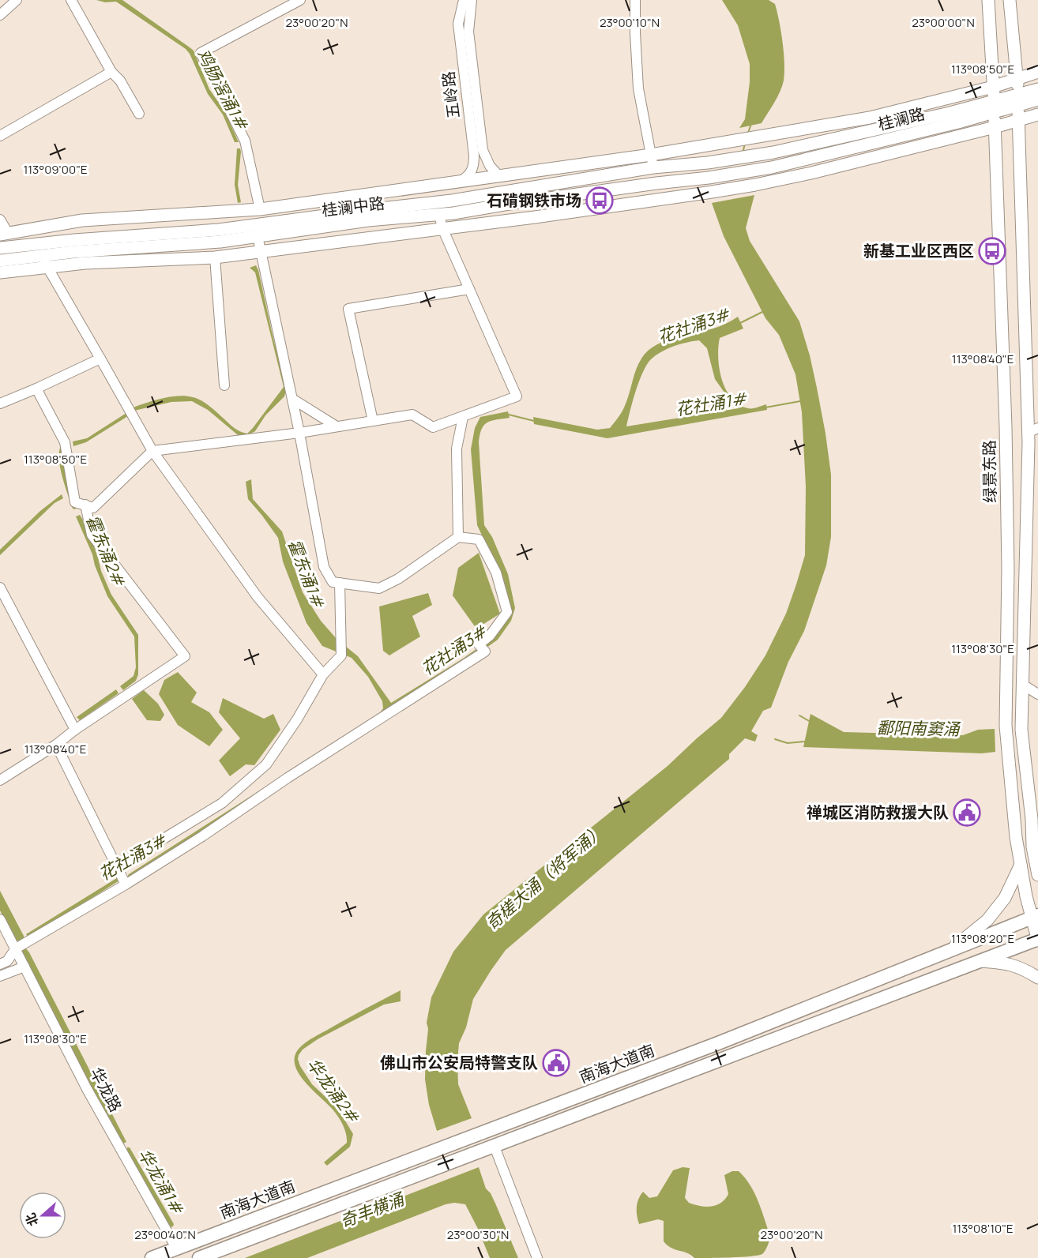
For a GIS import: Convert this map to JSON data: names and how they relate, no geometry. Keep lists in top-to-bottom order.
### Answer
{
  "streets": {
    "highway": ["南海大道南"],
    "main road": ["桂澜路", "桂澜中路", "绿景东路"],
    "street": ["五岭路", "华龙路"]
  },
  "crossings": [
    ["桂澜路", "桂澜中路"],
    ["桂澜路", "绿景东路"],
    ["绿景东路", "南海大道南"],
    ["南海大道南", "华龙路"]
  ],
  "water": [
    "鸡肠滘涌1#",
    "花社涌3#",
    "花社涌1#",
    "霍东涌2#",
    "霍东涌1#",
    "鄱阳南窦涌",
    "奇槎大涌（将军涌）",
    "华龙涌2#",
    "华龙涌1#",
    "奇丰横涌"
  ],
  "places": {
    "bus stop": ["石𬒔钢铁市场", "新基工业区西区"],
    "public building": ["禅城区消防救援大队", "佛山市公安局特警支队"]
  },
  "north": "left",
  "coordinates": [
    "23°00'20\"N",
    "23°00'10\"N",
    "23°00'00\"N",
    "113°08'50\"E",
    "113°09'00\"E",
    "113°08'40\"E",
    "113°08'30\"E",
    "113°08'20\"E",
    "113°08'10\"E",
    "23°00'40\"N",
    "23°00'30\"N"
  ]
}
